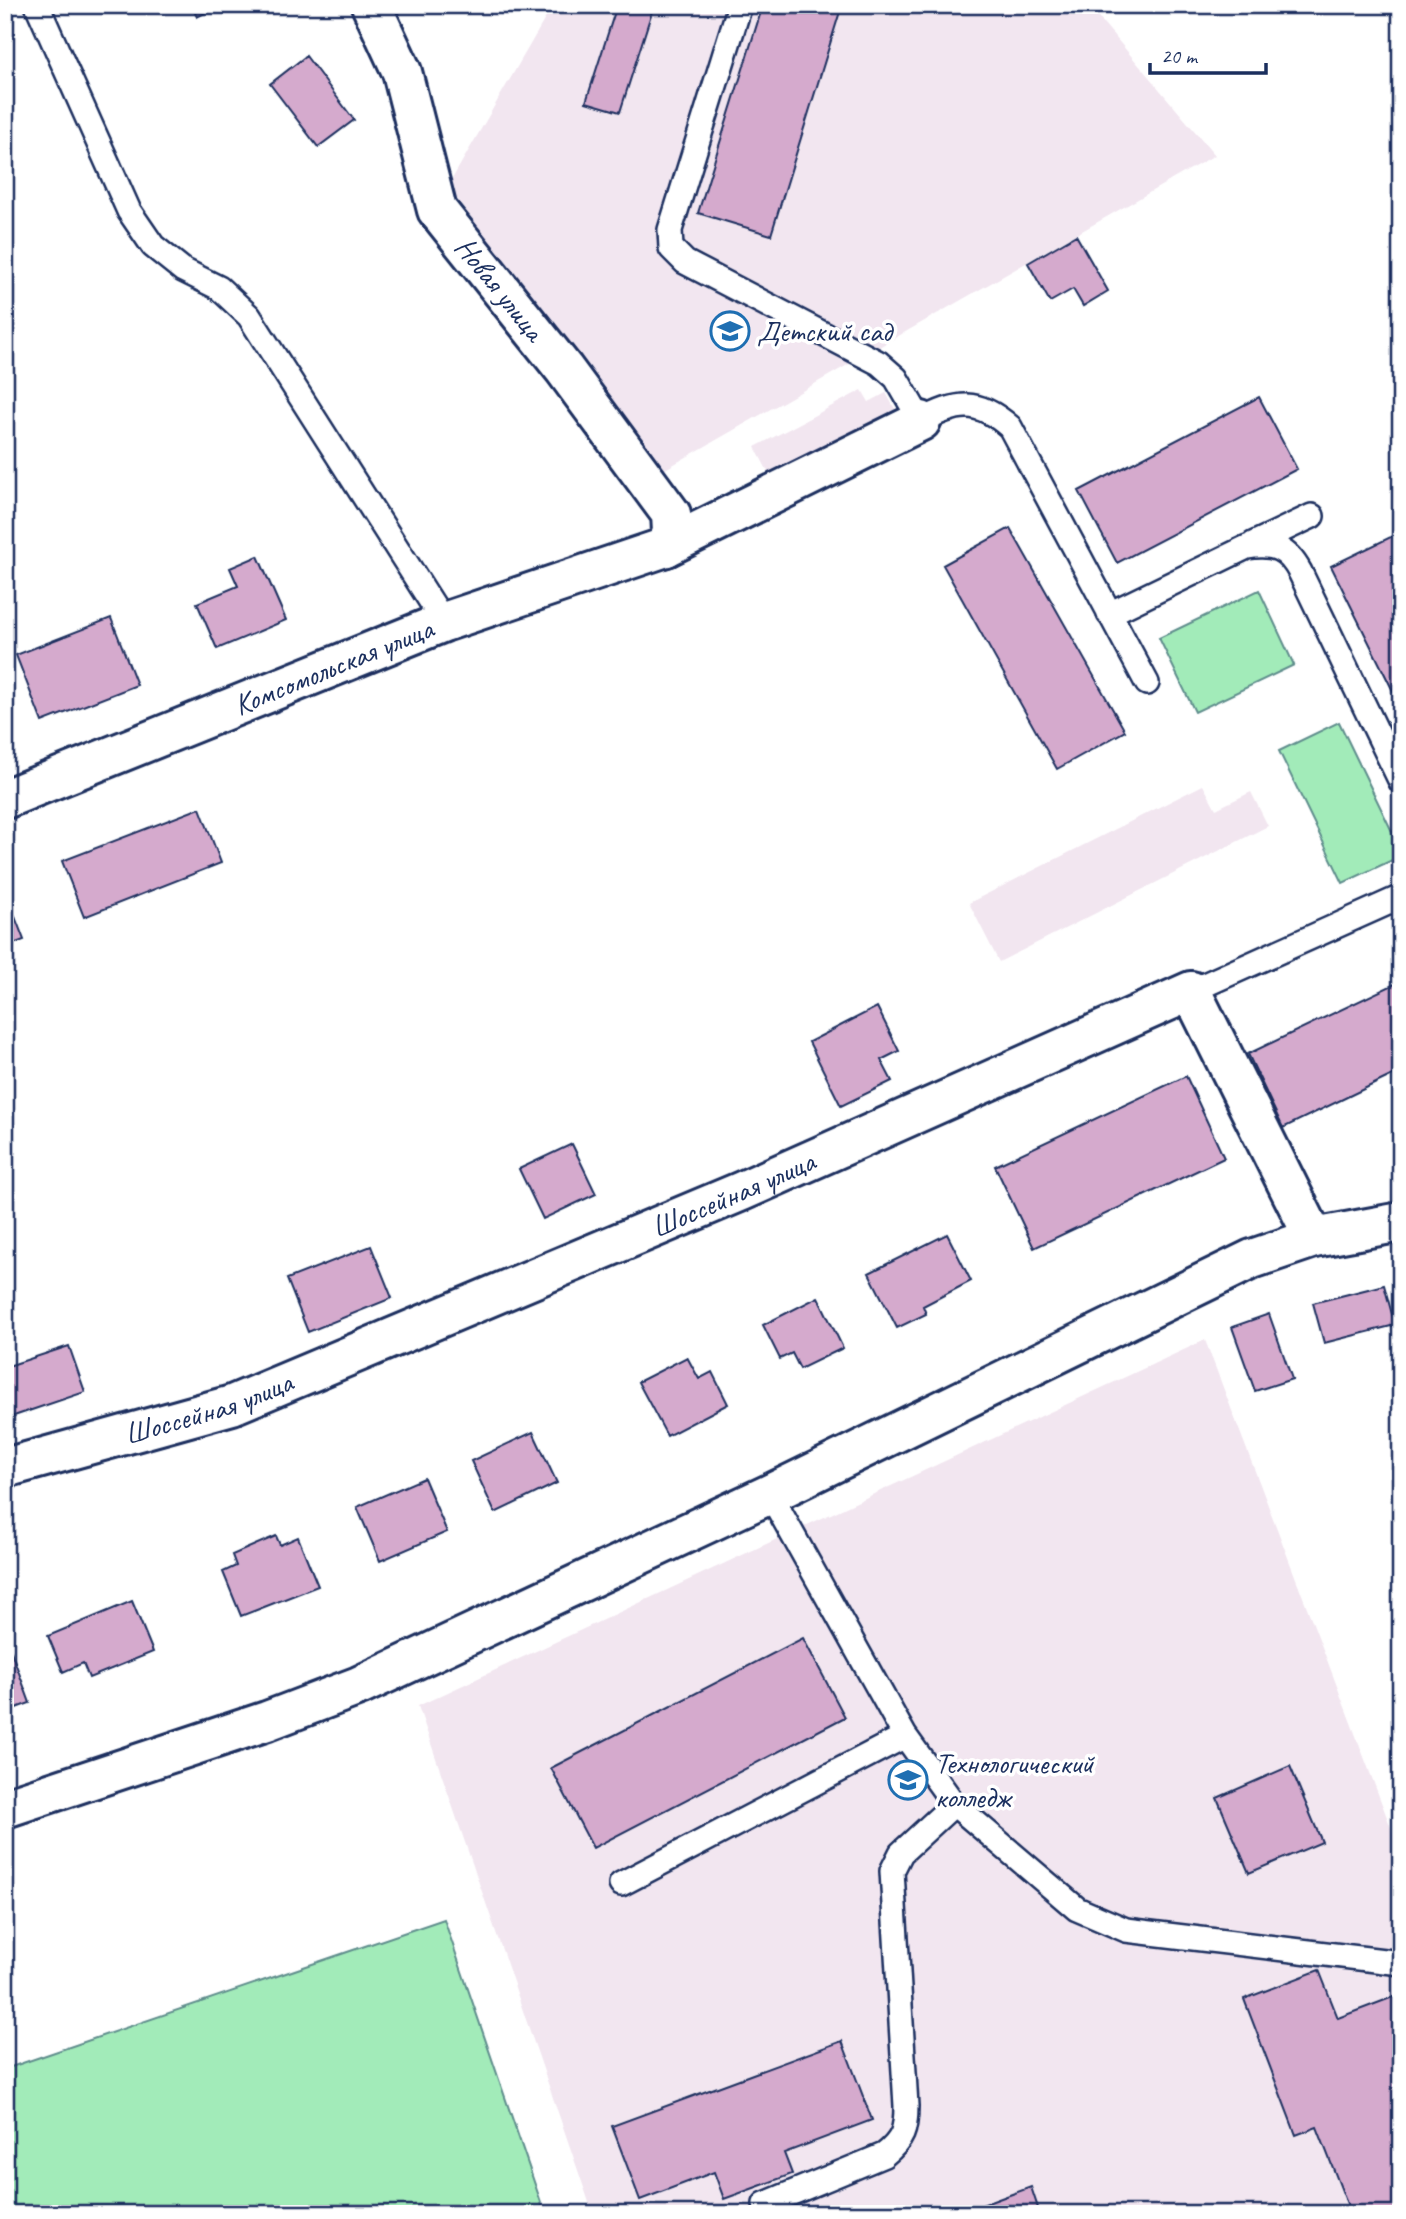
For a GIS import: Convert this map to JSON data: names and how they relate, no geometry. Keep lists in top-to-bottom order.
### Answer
{
  "streets": {
    "street": ["Новая улица", "Комсомольская улица", "Шоссейная улица"]
  },
  "crossings": [
    ["Новая улица", "Комсомольская улица"]
  ],
  "places": {
    "school or university": ["Детский сад", "Технологический колледж"]
  },
  "scale_bar": "20 m"
}
